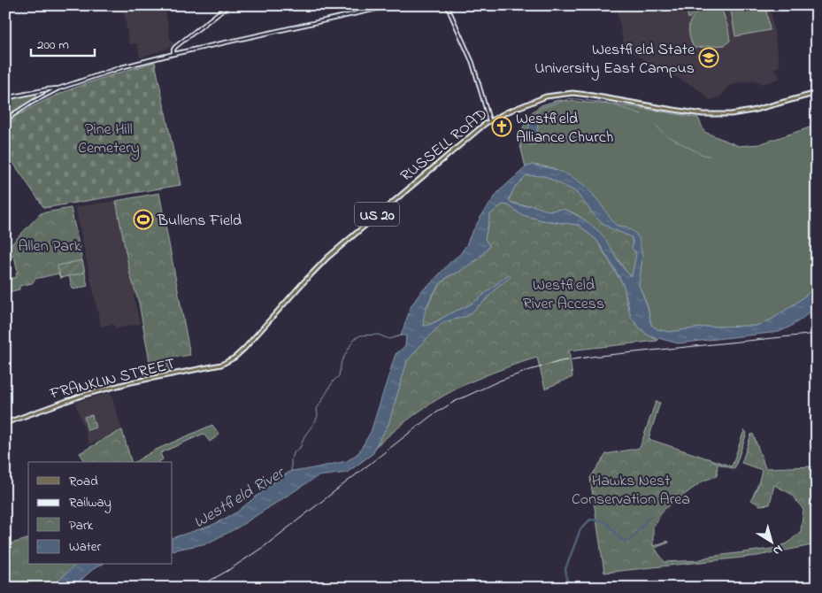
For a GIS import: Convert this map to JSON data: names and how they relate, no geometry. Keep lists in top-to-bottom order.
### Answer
{
  "streets": {
    "main road": ["RUSSELL ROAD", "US 20", "FRANKLIN STREET"]
  },
  "crossings": [
    ["RUSSELL ROAD", "FRANKLIN STREET"]
  ],
  "water": ["Westfield River"],
  "parks": [
    "Pine Hill Cemetery",
    "Allen Park",
    "Westfield River Access",
    "Hawks Nest Conservation Area"
  ],
  "places": {
    "school or university": ["Westfield State University East Campus"],
    "church": ["Westfield Alliance Church"],
    "sports": ["Bullens Field"]
  },
  "legend": [
    "Road",
    "Railway",
    "Park",
    "Water"
  ],
  "scale_bar": "200 m",
  "north": "bottom right"
}
